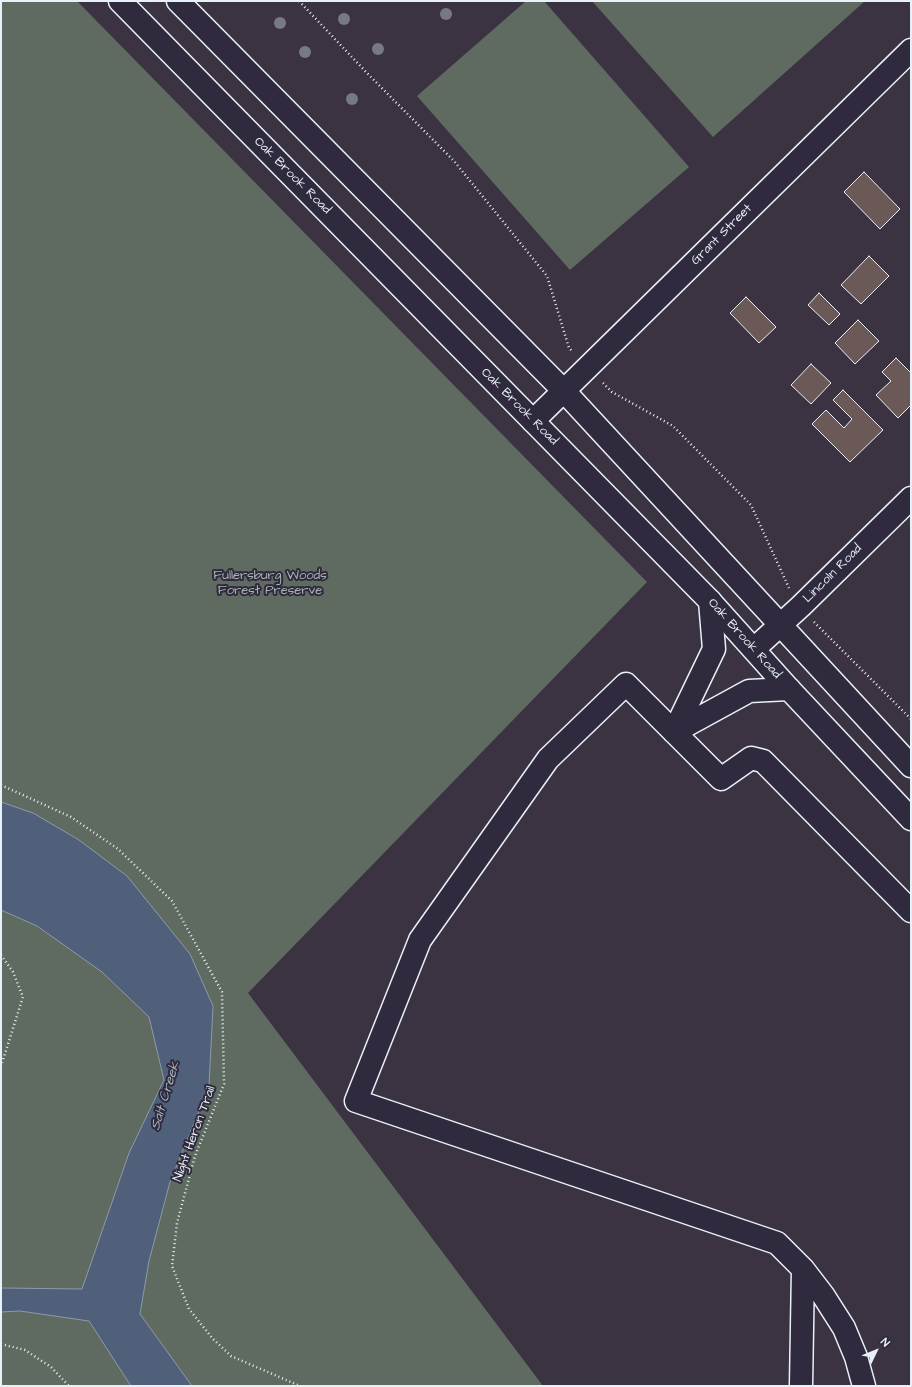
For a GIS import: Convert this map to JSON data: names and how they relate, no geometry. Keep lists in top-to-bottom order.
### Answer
{
  "streets": {
    "main road": ["Oak Brook Road", "Grant Street", "Lincoln Road"],
    "path": ["Night Heron Trail"]
  },
  "crossings": [
    ["Oak Brook Road", "Grant Street"],
    ["Oak Brook Road", "Lincoln Road"]
  ],
  "water": ["Salt Creek"],
  "parks": ["Fullersburg Woods Forest Preserve"],
  "north": "top right"
}
